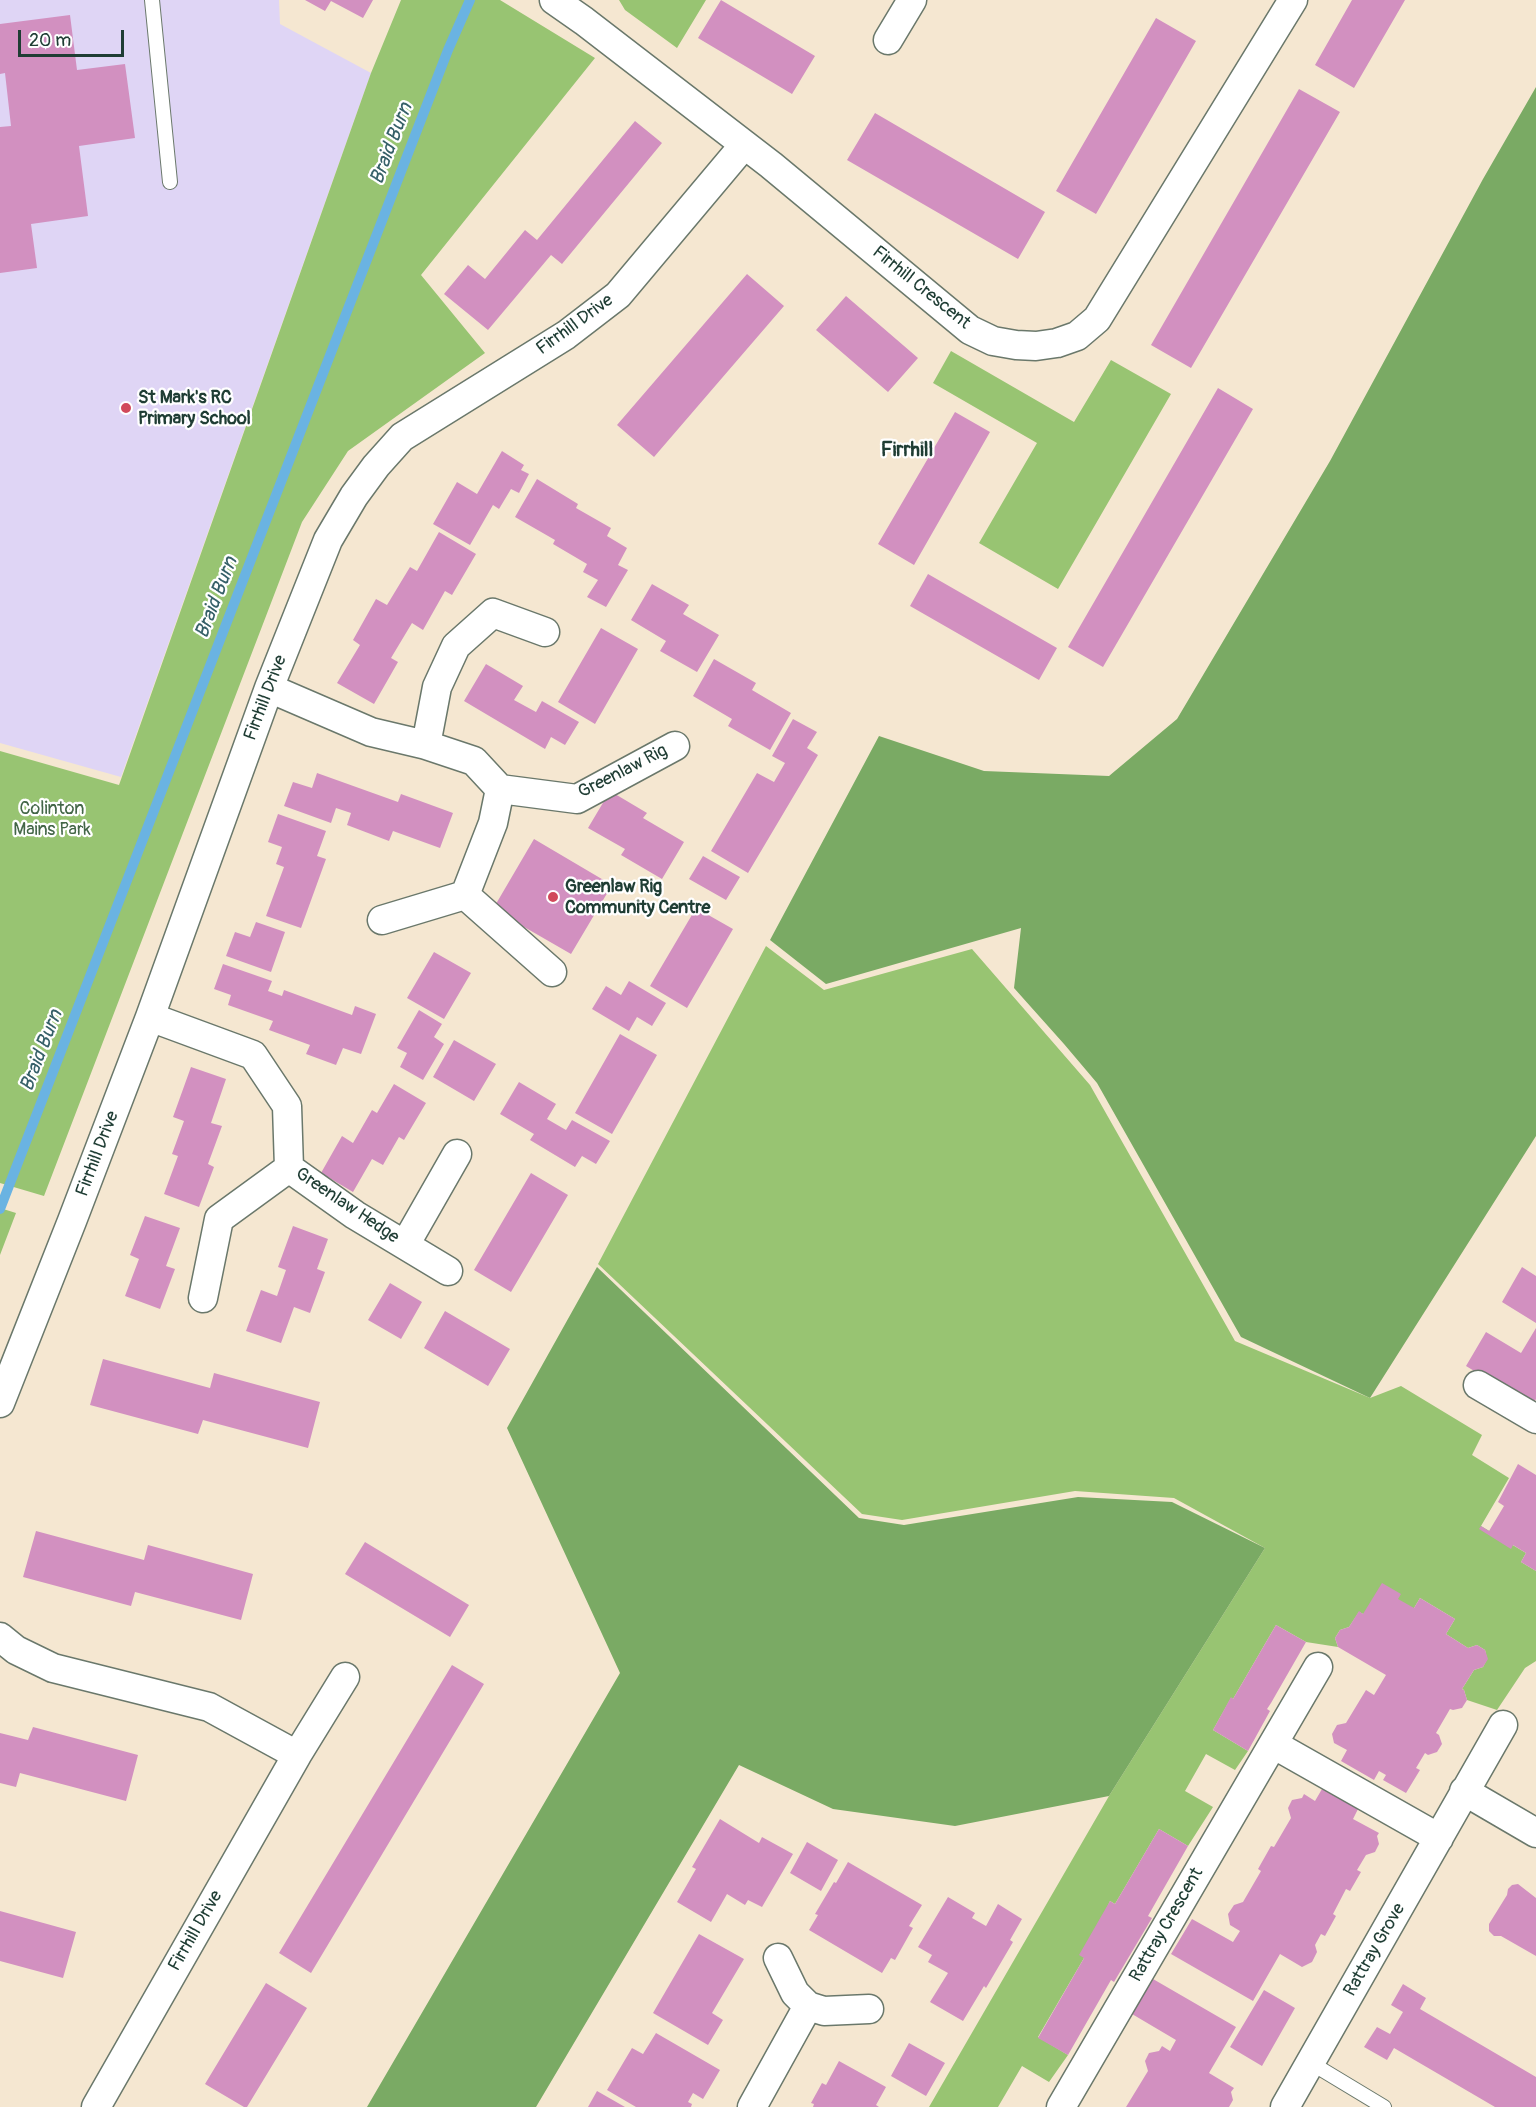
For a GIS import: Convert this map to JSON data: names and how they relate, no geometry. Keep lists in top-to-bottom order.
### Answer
{
  "streets": {
    "street": [
      "Firrhill Crescent",
      "Firrhill Drive",
      "Greenlaw Rig",
      "Greenlaw Hedge",
      "Rattray Crescent",
      "Rattray Grove"
    ]
  },
  "crossings": [
    ["Firrhill Crescent", "Firrhill Drive"],
    ["Firrhill Drive", "Greenlaw Hedge"]
  ],
  "districts": ["Firrhill"],
  "water": ["Braid Burn"],
  "parks": ["Colinton Mains Park"],
  "places": ["St Mark's RC Primary School", "Greenlaw Rig Community Centre"],
  "scale_bar": "20 m"
}
